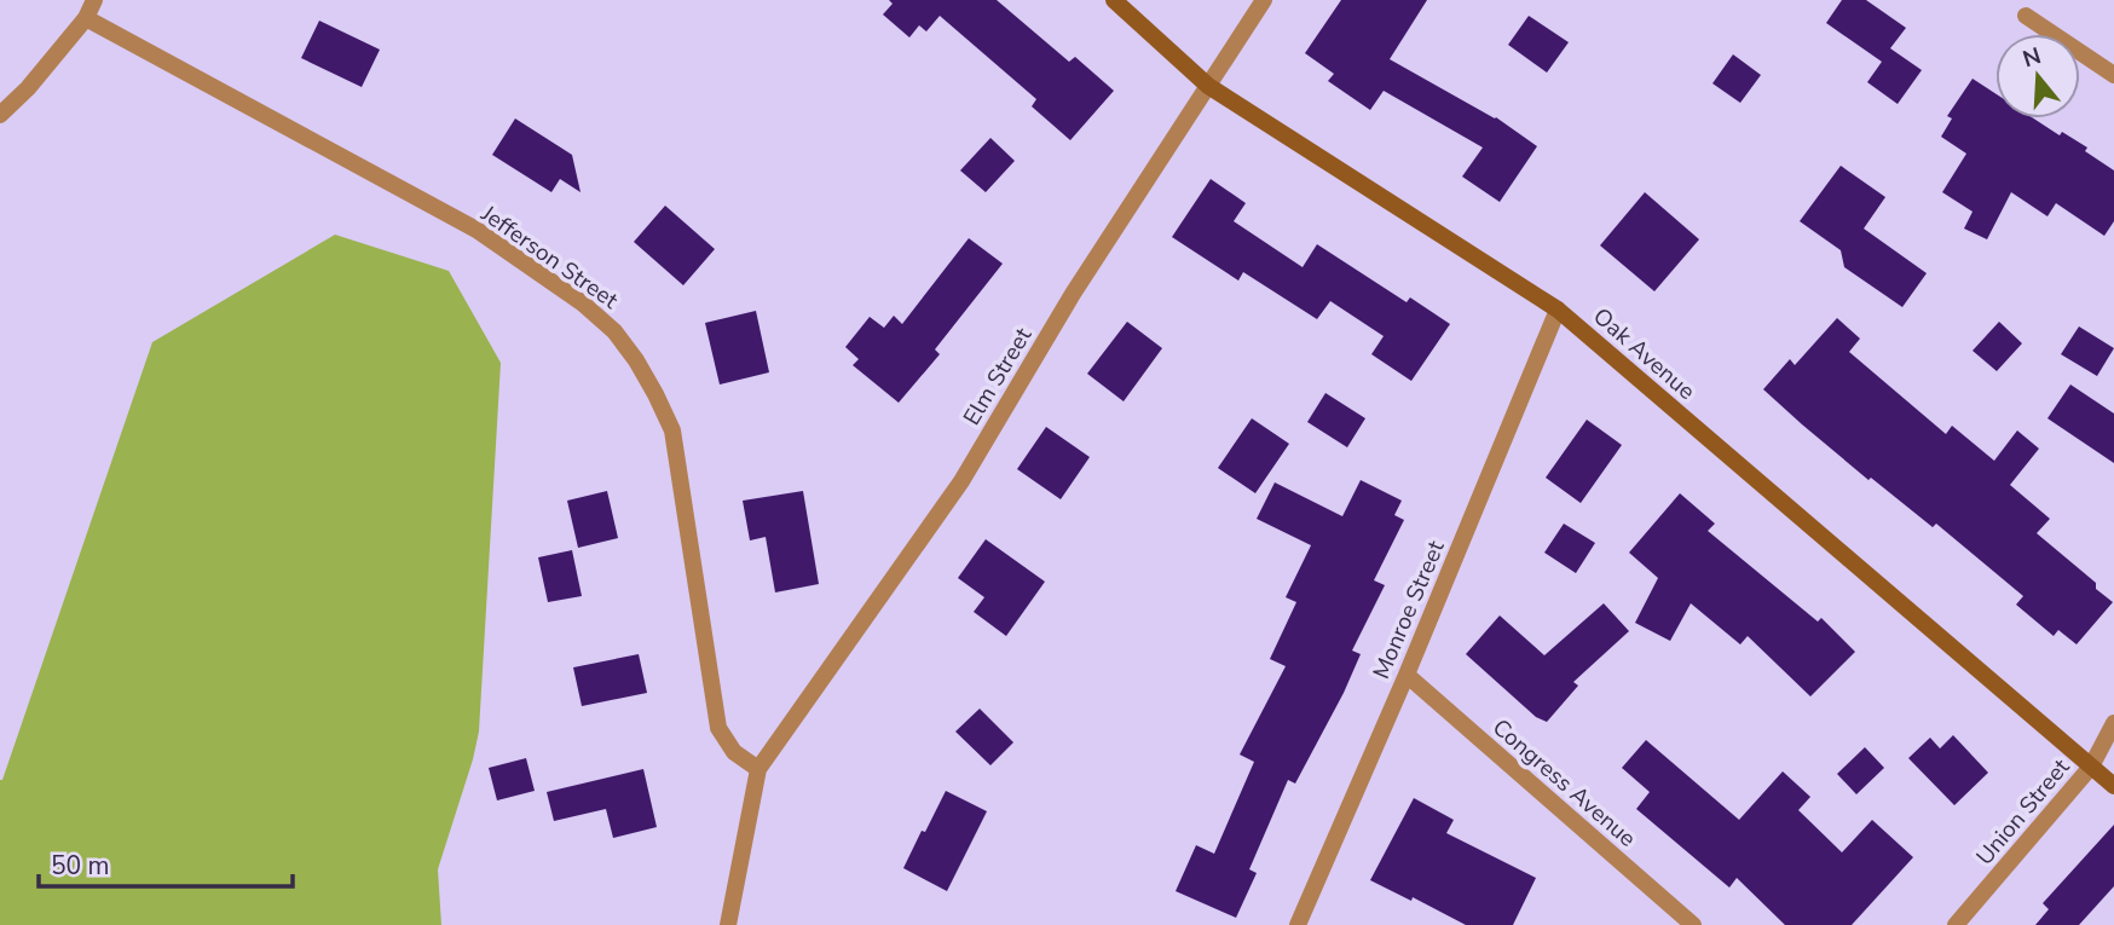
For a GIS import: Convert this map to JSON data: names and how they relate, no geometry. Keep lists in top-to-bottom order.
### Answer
{
  "streets": {
    "street": [
      "Jefferson Street",
      "Oak Avenue",
      "Elm Street",
      "Monroe Street",
      "Congress Avenue",
      "Union Street"
    ]
  },
  "crossings": [
    ["Jefferson Street", "Elm Street"],
    ["Oak Avenue", "Elm Street"],
    ["Oak Avenue", "Monroe Street"],
    ["Oak Avenue", "Union Street"],
    ["Monroe Street", "Congress Avenue"]
  ],
  "scale_bar": "50 m",
  "north": "top"
}
